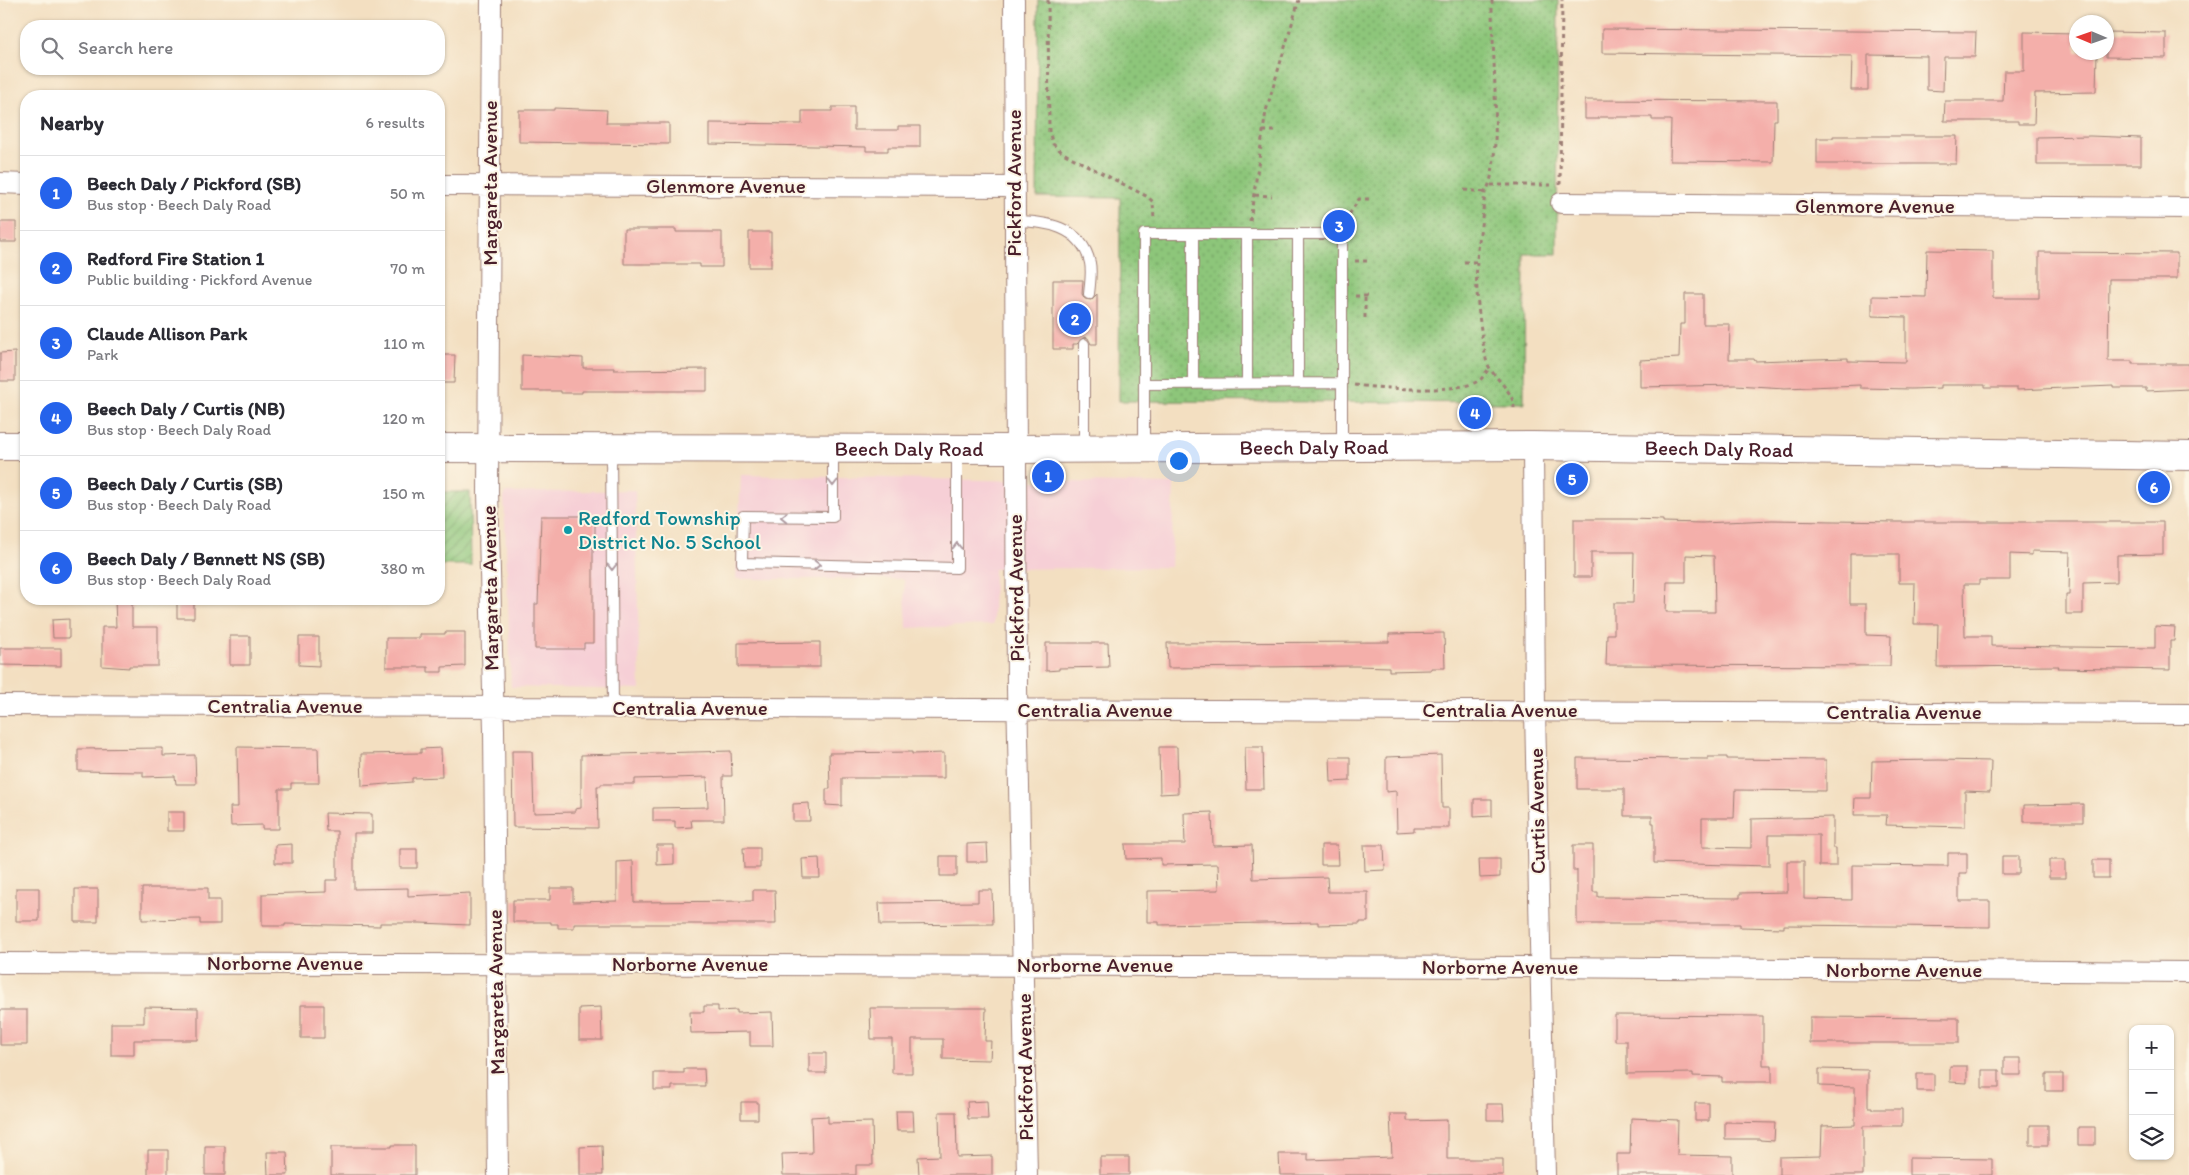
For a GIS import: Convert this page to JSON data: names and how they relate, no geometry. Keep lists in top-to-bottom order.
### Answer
{
  "streets": {
    "main road": ["Beech Daly Road"],
    "street": [
      "Margareta Avenue",
      "Pickford Avenue",
      "Glenmore Avenue",
      "Centralia Avenue",
      "Curtis Avenue",
      "Norborne Avenue"
    ]
  },
  "crossings": [
    ["Margareta Avenue", "Glenmore Avenue"],
    ["Margareta Avenue", "Beech Daly Road"],
    ["Margareta Avenue", "Centralia Avenue"],
    ["Margareta Avenue", "Norborne Avenue"],
    ["Pickford Avenue", "Glenmore Avenue"],
    ["Pickford Avenue", "Beech Daly Road"],
    ["Pickford Avenue", "Centralia Avenue"],
    ["Pickford Avenue", "Norborne Avenue"],
    ["Beech Daly Road", "Curtis Avenue"],
    ["Centralia Avenue", "Curtis Avenue"],
    ["Curtis Avenue", "Norborne Avenue"]
  ],
  "places": ["Redford Township District No. 5 School"],
  "north": "left",
  "page": {
    "search": "Search here",
    "heading": ["Nearby", "6 results"],
    "list": [
      {
        "mark": "1",
        "name": "Beech Daly / Pickford (SB)",
        "note": "Bus stop · Beech Daly Road",
        "value": "50 m"
      },
      {
        "mark": "2",
        "name": "Redford Fire Station 1",
        "note": "Public building · Pickford Avenue",
        "value": "70 m"
      },
      {
        "mark": "3",
        "name": "Claude Allison Park",
        "note": "Park",
        "value": "110 m"
      },
      {
        "mark": "4",
        "name": "Beech Daly / Curtis (NB)",
        "note": "Bus stop · Beech Daly Road",
        "value": "120 m"
      },
      {
        "mark": "5",
        "name": "Beech Daly / Curtis (SB)",
        "note": "Bus stop · Beech Daly Road",
        "value": "150 m"
      },
      {
        "mark": "6",
        "name": "Beech Daly / Bennett NS (SB)",
        "note": "Bus stop · Beech Daly Road",
        "value": "380 m"
      }
    ],
    "pins": [
      "3",
      "2",
      "4",
      "1",
      "5",
      "6"
    ],
    "map_buttons": ["+", "−"]
  }
}
